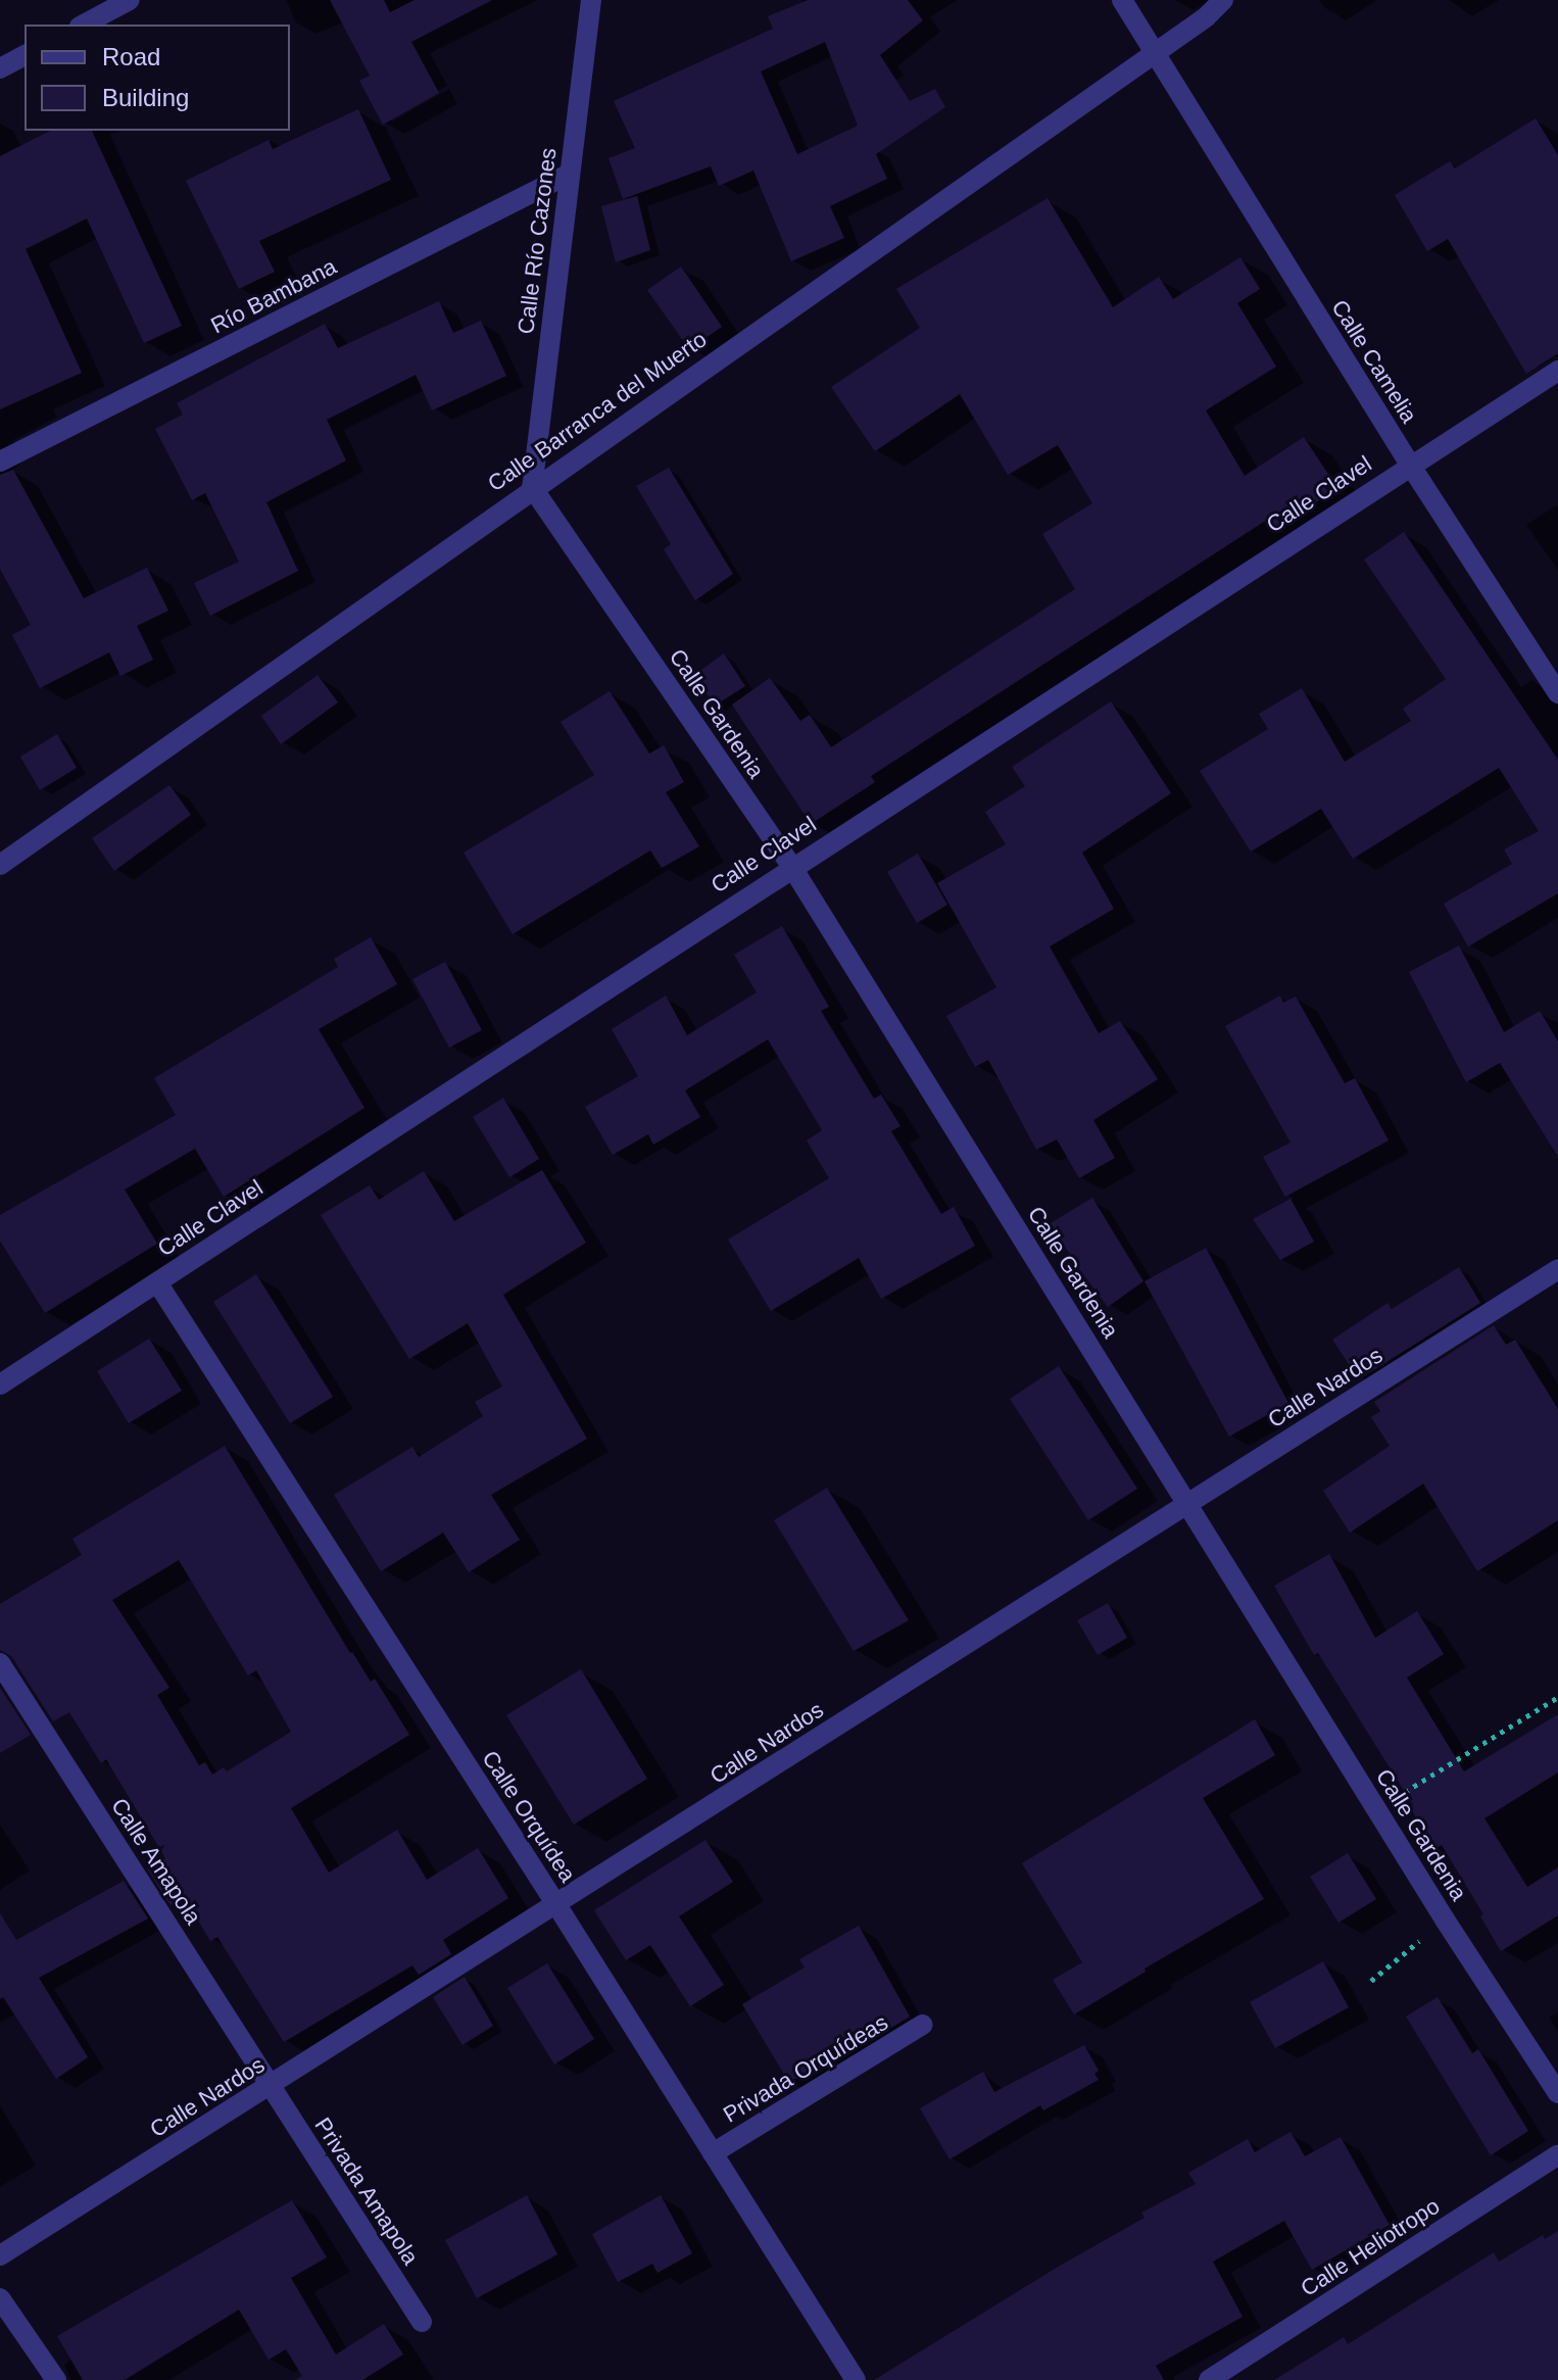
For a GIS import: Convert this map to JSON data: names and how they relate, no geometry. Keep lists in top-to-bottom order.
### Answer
{
  "streets": {
    "street": [
      "Calle Río Cazones",
      "Río Bambana",
      "Calle Camelia",
      "Calle Barranca del Muerto",
      "Calle Clavel",
      "Calle Gardenia",
      "Calle Nardos",
      "Calle Orquídea",
      "Calle Amapola",
      "Privada Orquídeas",
      "Privada Amapola",
      "Calle Heliotropo"
    ]
  },
  "crossings": [
    ["Calle Río Cazones", "Río Bambana"],
    ["Calle Río Cazones", "Calle Barranca del Muerto"],
    ["Calle Río Cazones", "Calle Gardenia"],
    ["Calle Camelia", "Calle Barranca del Muerto"],
    ["Calle Camelia", "Calle Clavel"],
    ["Calle Barranca del Muerto", "Calle Gardenia"],
    ["Calle Clavel", "Calle Gardenia"],
    ["Calle Clavel", "Calle Orquídea"],
    ["Calle Gardenia", "Calle Nardos"],
    ["Calle Nardos", "Calle Orquídea"],
    ["Calle Nardos", "Calle Amapola"],
    ["Calle Nardos", "Privada Amapola"],
    ["Calle Orquídea", "Privada Orquídeas"],
    ["Calle Amapola", "Privada Amapola"]
  ],
  "legend": ["Road", "Building"]
}
